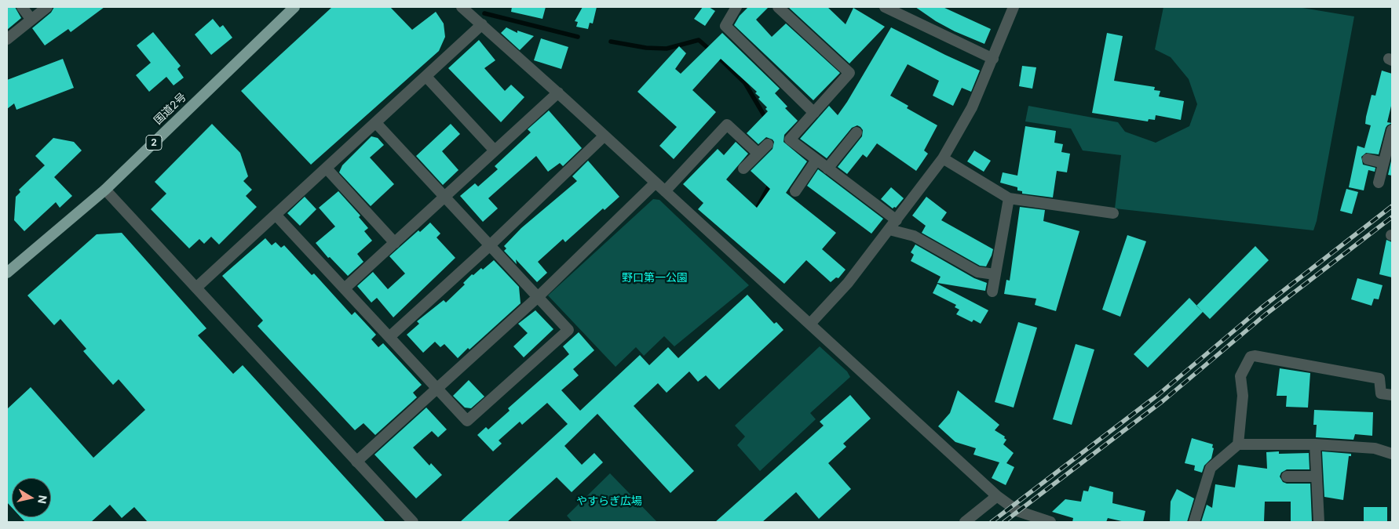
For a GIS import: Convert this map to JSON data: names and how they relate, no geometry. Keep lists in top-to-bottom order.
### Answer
{
  "streets": {
    "highway": ["国道2号", "2"]
  },
  "parks": ["野口第一公園", "やすらぎ広場"],
  "north": "right"
}
